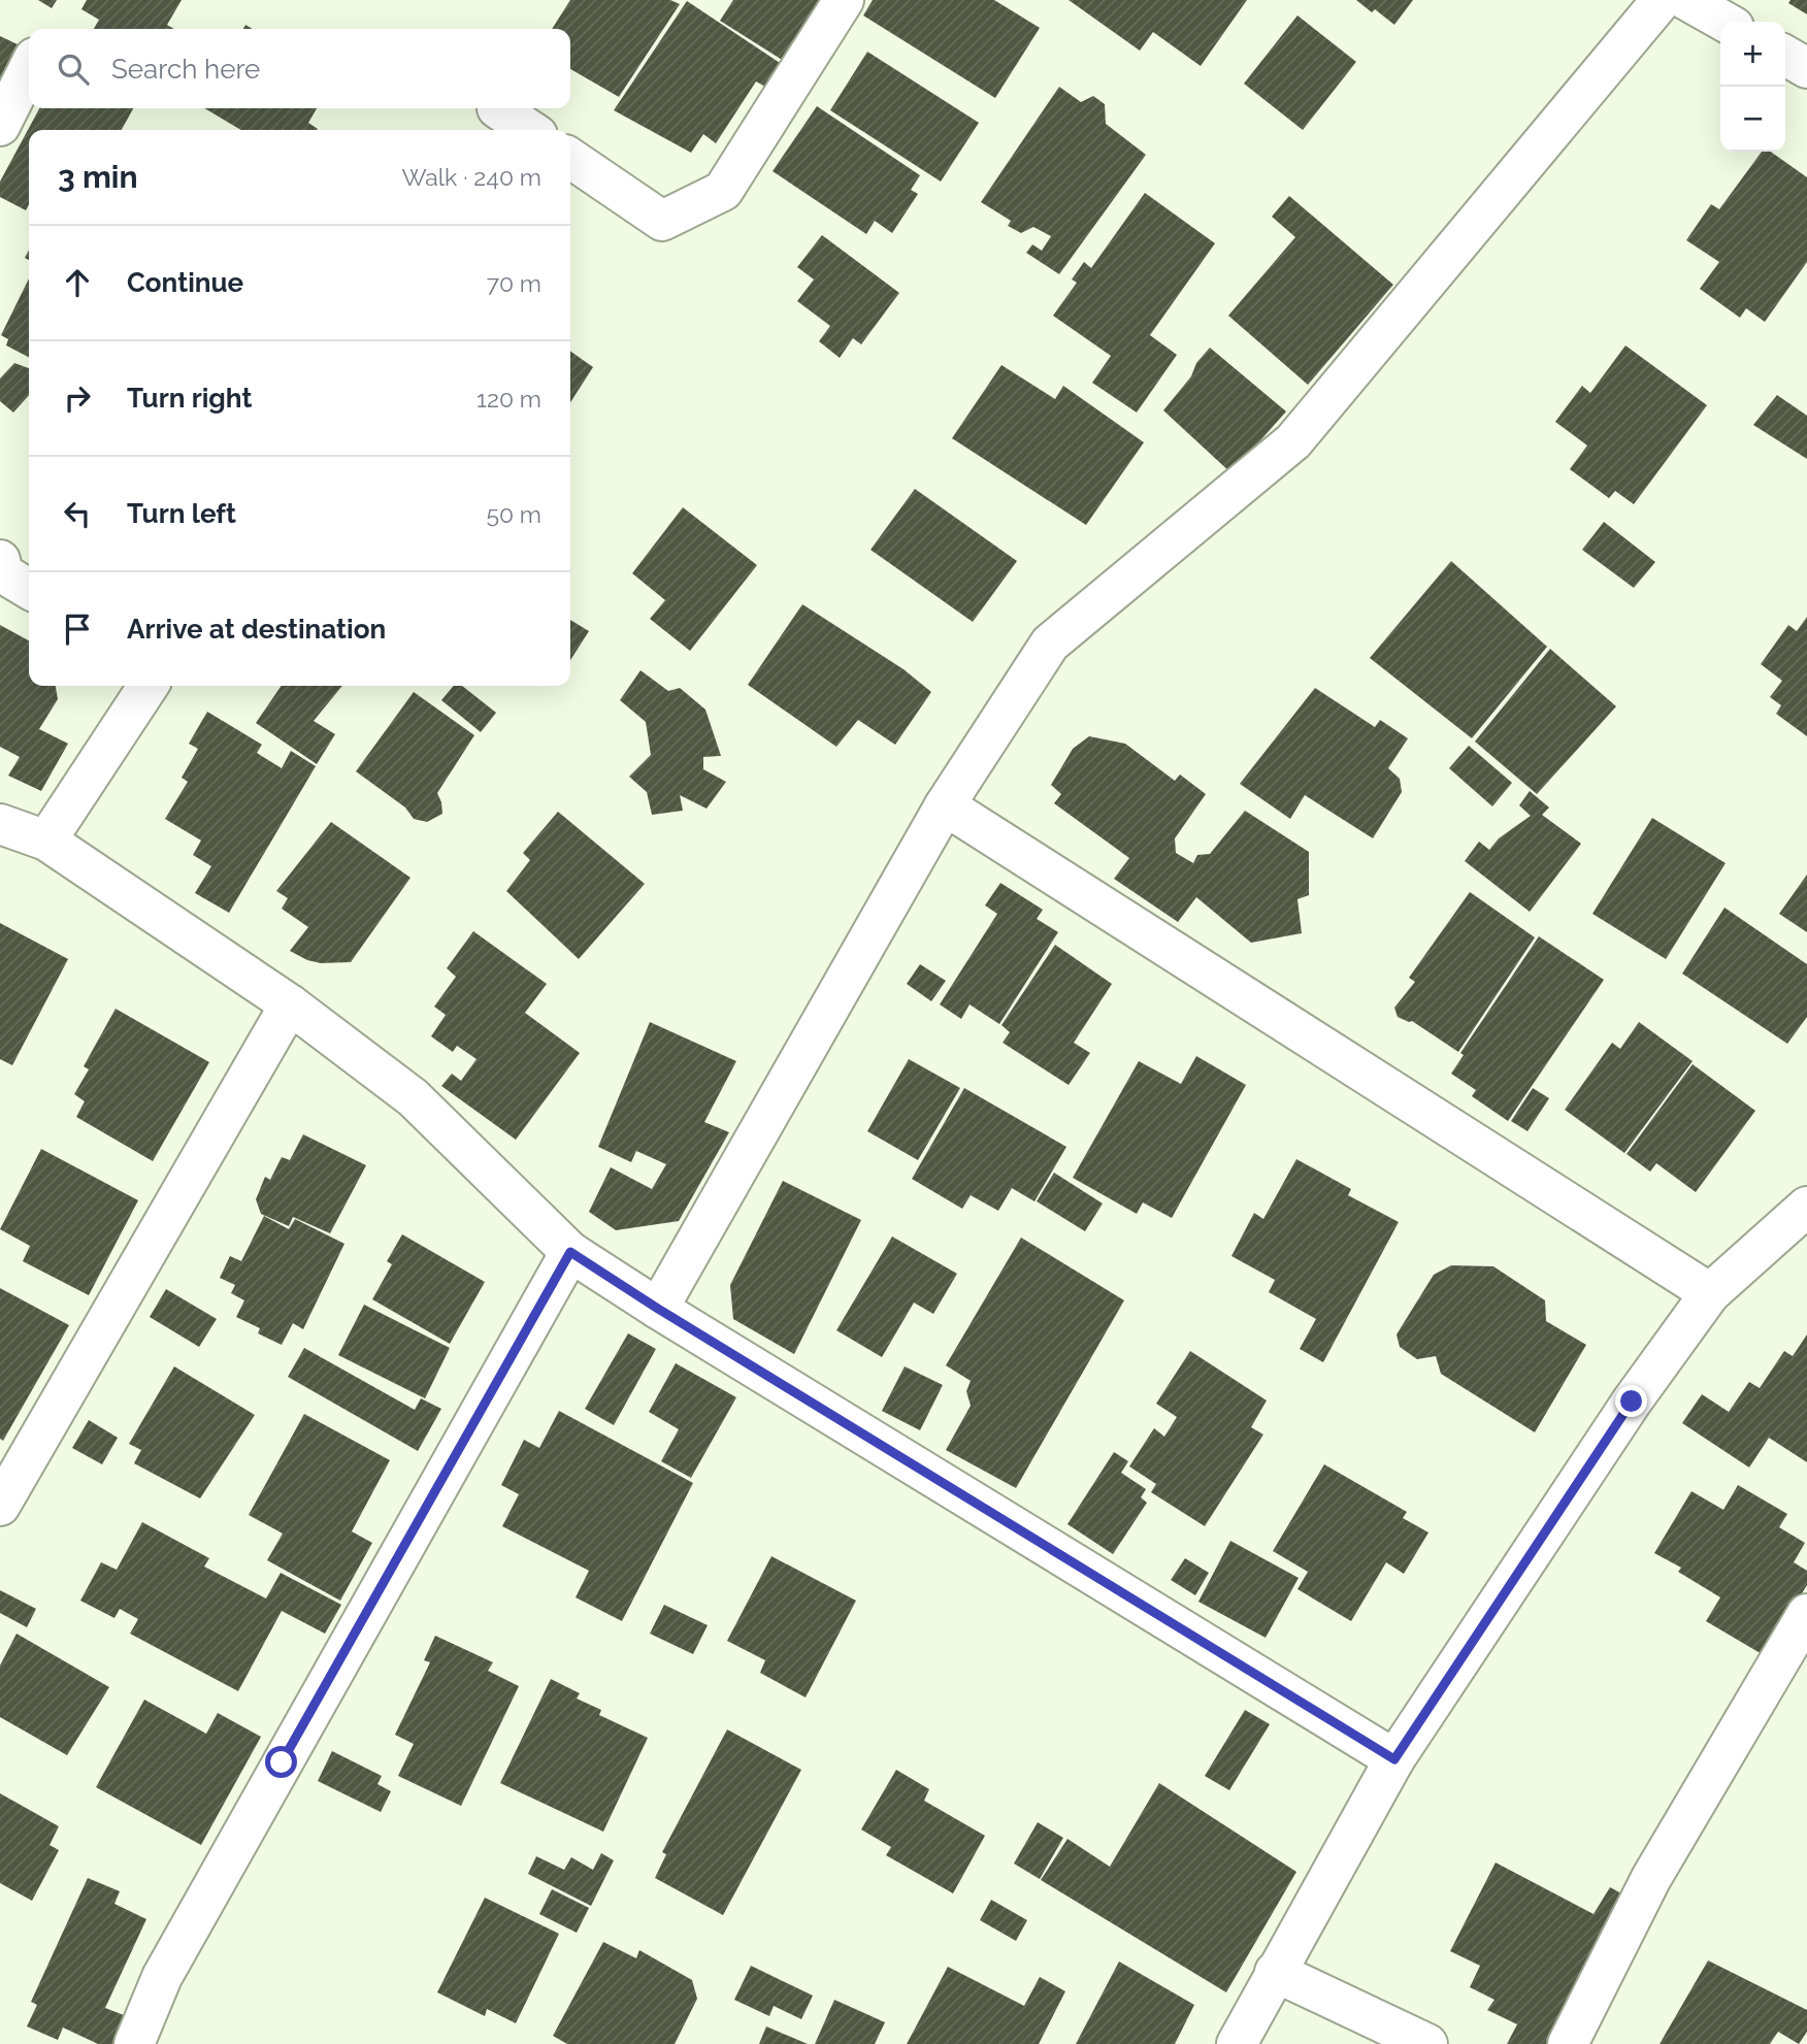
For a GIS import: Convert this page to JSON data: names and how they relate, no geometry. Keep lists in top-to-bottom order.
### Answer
{
  "page": {
    "map_buttons": ["+", "−"],
    "search": "Search here",
    "heading": ["3 min", "Walk · 240 m"],
    "list": [
      ["Continue", "70 m"],
      ["Turn right", "120 m"],
      ["Turn left", "50 m"],
      "Arrive at destination"
    ]
  }
}
